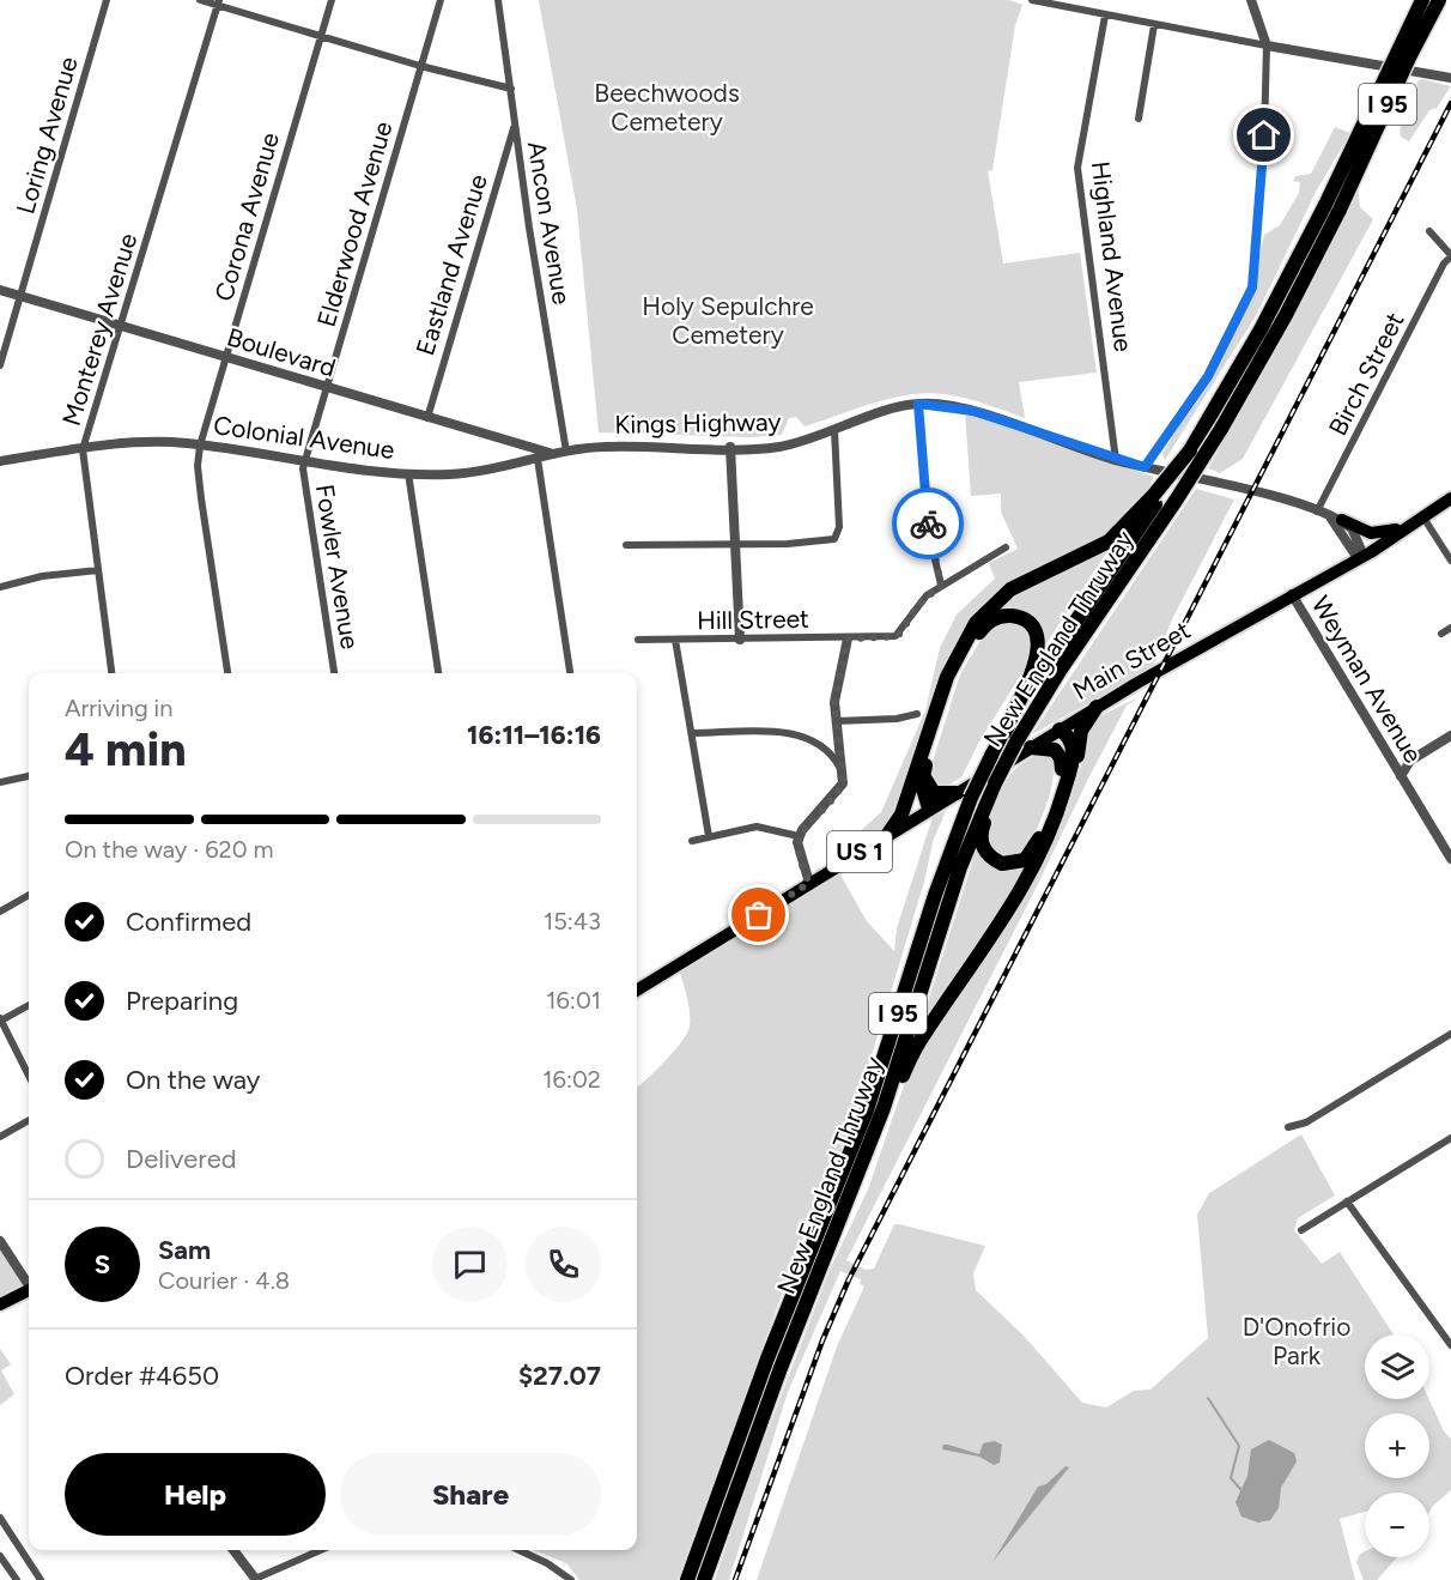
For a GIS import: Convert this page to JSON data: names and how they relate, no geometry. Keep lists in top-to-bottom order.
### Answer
{
  "streets": {
    "highway": ["I 95", "New England Thruway"],
    "main road": ["Main Street", "US 1"],
    "street": [
      "Loring Avenue",
      "Corona Avenue",
      "Ancon Avenue",
      "Elderwood Avenue",
      "Highland Avenue",
      "Eastland Avenue",
      "Monterey Avenue",
      "Boulevard",
      "Birch Street",
      "Kings Highway",
      "Colonial Avenue",
      "Fowler Avenue",
      "Hill Street",
      "Weyman Avenue"
    ]
  },
  "crossings": [
    ["Loring Avenue", "Boulevard"],
    ["Corona Avenue", "Boulevard"],
    ["Corona Avenue", "Colonial Avenue"],
    ["Ancon Avenue", "Eastland Avenue"],
    ["Ancon Avenue", "Colonial Avenue"],
    ["Elderwood Avenue", "Boulevard"],
    ["Elderwood Avenue", "Colonial Avenue"],
    ["Elderwood Avenue", "Fowler Avenue"],
    ["Highland Avenue", "Kings Highway"],
    ["Eastland Avenue", "Boulevard"],
    ["Monterey Avenue", "Boulevard"],
    ["Monterey Avenue", "Colonial Avenue"],
    ["Boulevard", "Colonial Avenue"],
    ["Birch Street", "Kings Highway"],
    ["Kings Highway", "Colonial Avenue"],
    ["Colonial Avenue", "Fowler Avenue"],
    ["New England Thruway", "Main Street"],
    ["Main Street", "Weyman Avenue"]
  ],
  "parks": ["Beechwoods Cemetery", "Holy Sepulchre Cemetery", "D'Onofrio Park"],
  "page": {
    "heading": ["4 min", "Arriving in", "16:11–16:16"],
    "panel": [
      "Sam",
      "Courier · 4.8",
      "Order #4650",
      "$27.07"
    ],
    "bar": "On the way · 620 m",
    "list": [
      ["Confirmed", "15:43"],
      ["Preparing", "16:01"],
      ["On the way", "16:02"],
      "Delivered"
    ],
    "round": "S",
    "map_buttons": ["+", "−"],
    "buttons": ["Help", "Share"]
  }
}
